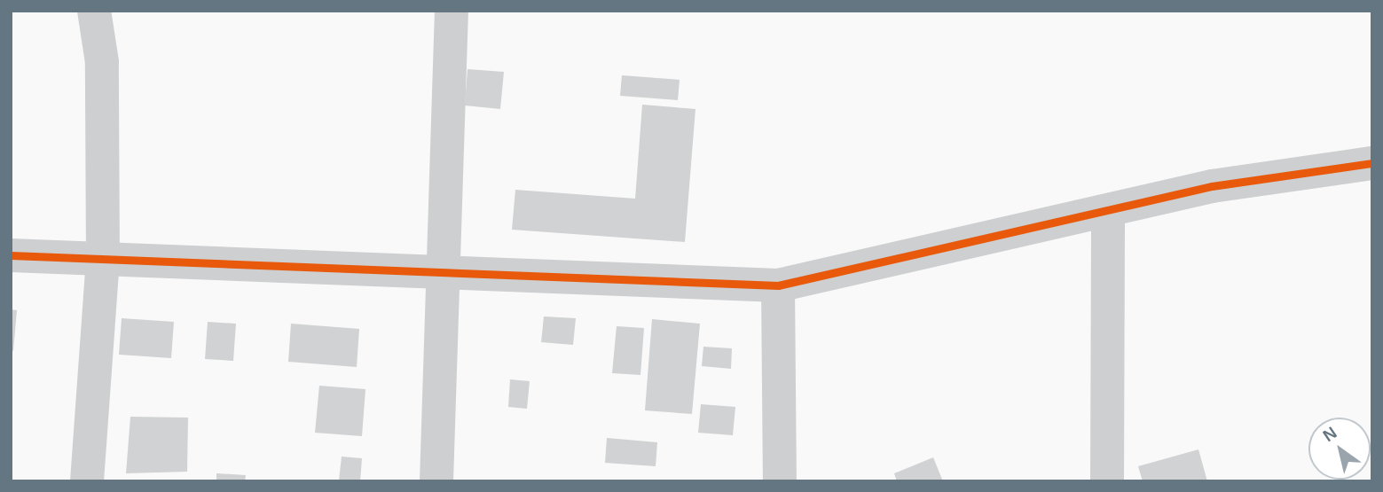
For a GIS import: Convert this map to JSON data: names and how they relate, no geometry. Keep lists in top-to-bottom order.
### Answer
{
  "north": "top left"
}
